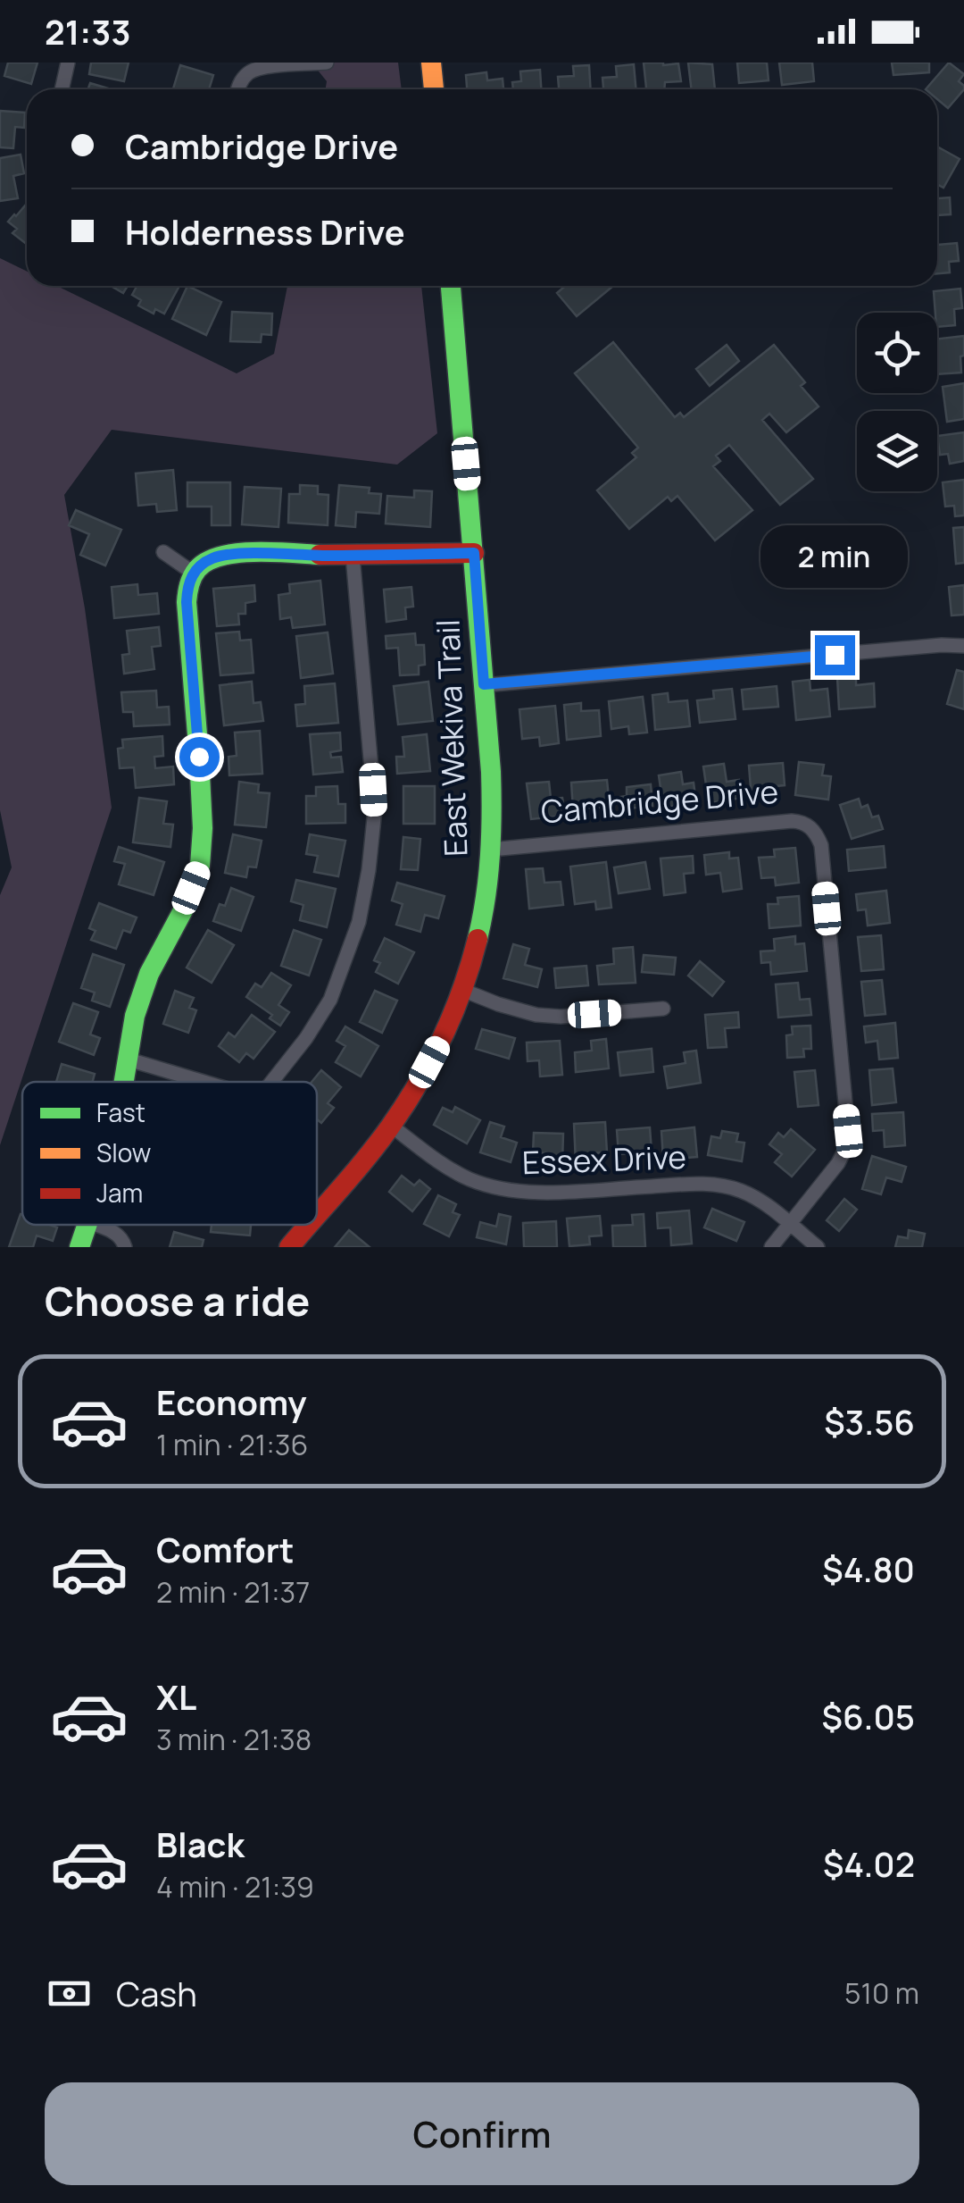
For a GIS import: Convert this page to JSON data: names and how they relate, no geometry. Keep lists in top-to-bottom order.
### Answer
{
  "streets": {
    "street": ["East Wekiva Trail", "Cambridge Drive", "Essex Drive"]
  },
  "crossings": [
    ["East Wekiva Trail", "Cambridge Drive"],
    ["East Wekiva Trail", "Essex Drive"],
    ["Cambridge Drive", "Essex Drive"]
  ],
  "legend": ["Fast", "Slow", "Jam"],
  "page": {
    "status": "21:33",
    "banner": ["Cambridge Drive", "Holderness Drive"],
    "bubble": "2 min",
    "heading": "Choose a ride",
    "list": [
      {
        "name": "Economy",
        "note": "1 min · 21:36",
        "value": "$3.56"
      },
      {
        "name": "Comfort",
        "note": "2 min · 21:37",
        "value": "$4.80"
      },
      {
        "name": "XL",
        "note": "3 min · 21:38",
        "value": "$6.05"
      },
      {
        "name": "Black",
        "note": "4 min · 21:39",
        "value": "$4.02"
      }
    ],
    "pay": ["Cash", "510 m"],
    "buttons": "Confirm"
  }
}
